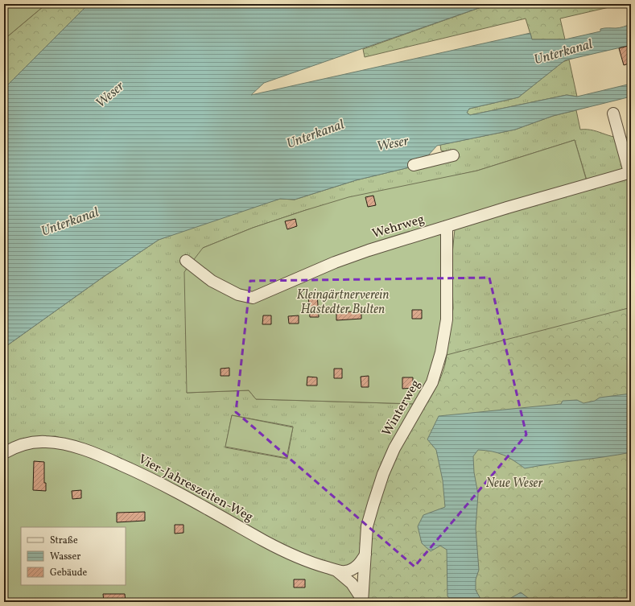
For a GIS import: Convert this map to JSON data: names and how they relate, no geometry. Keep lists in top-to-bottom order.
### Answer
{
  "streets": {
    "street": ["Wehrweg", "Winterweg", "Vier-Jahreszeiten-Weg"]
  },
  "crossings": [
    ["Wehrweg", "Winterweg"],
    ["Winterweg", "Vier-Jahreszeiten-Weg"]
  ],
  "water": ["Unterkanal", "Weser"],
  "parks": ["Kleingärtnerverein Hastedter Bulten", "Neue Weser"],
  "legend": ["Straße", "Wasser", "Gebäude"]
}
